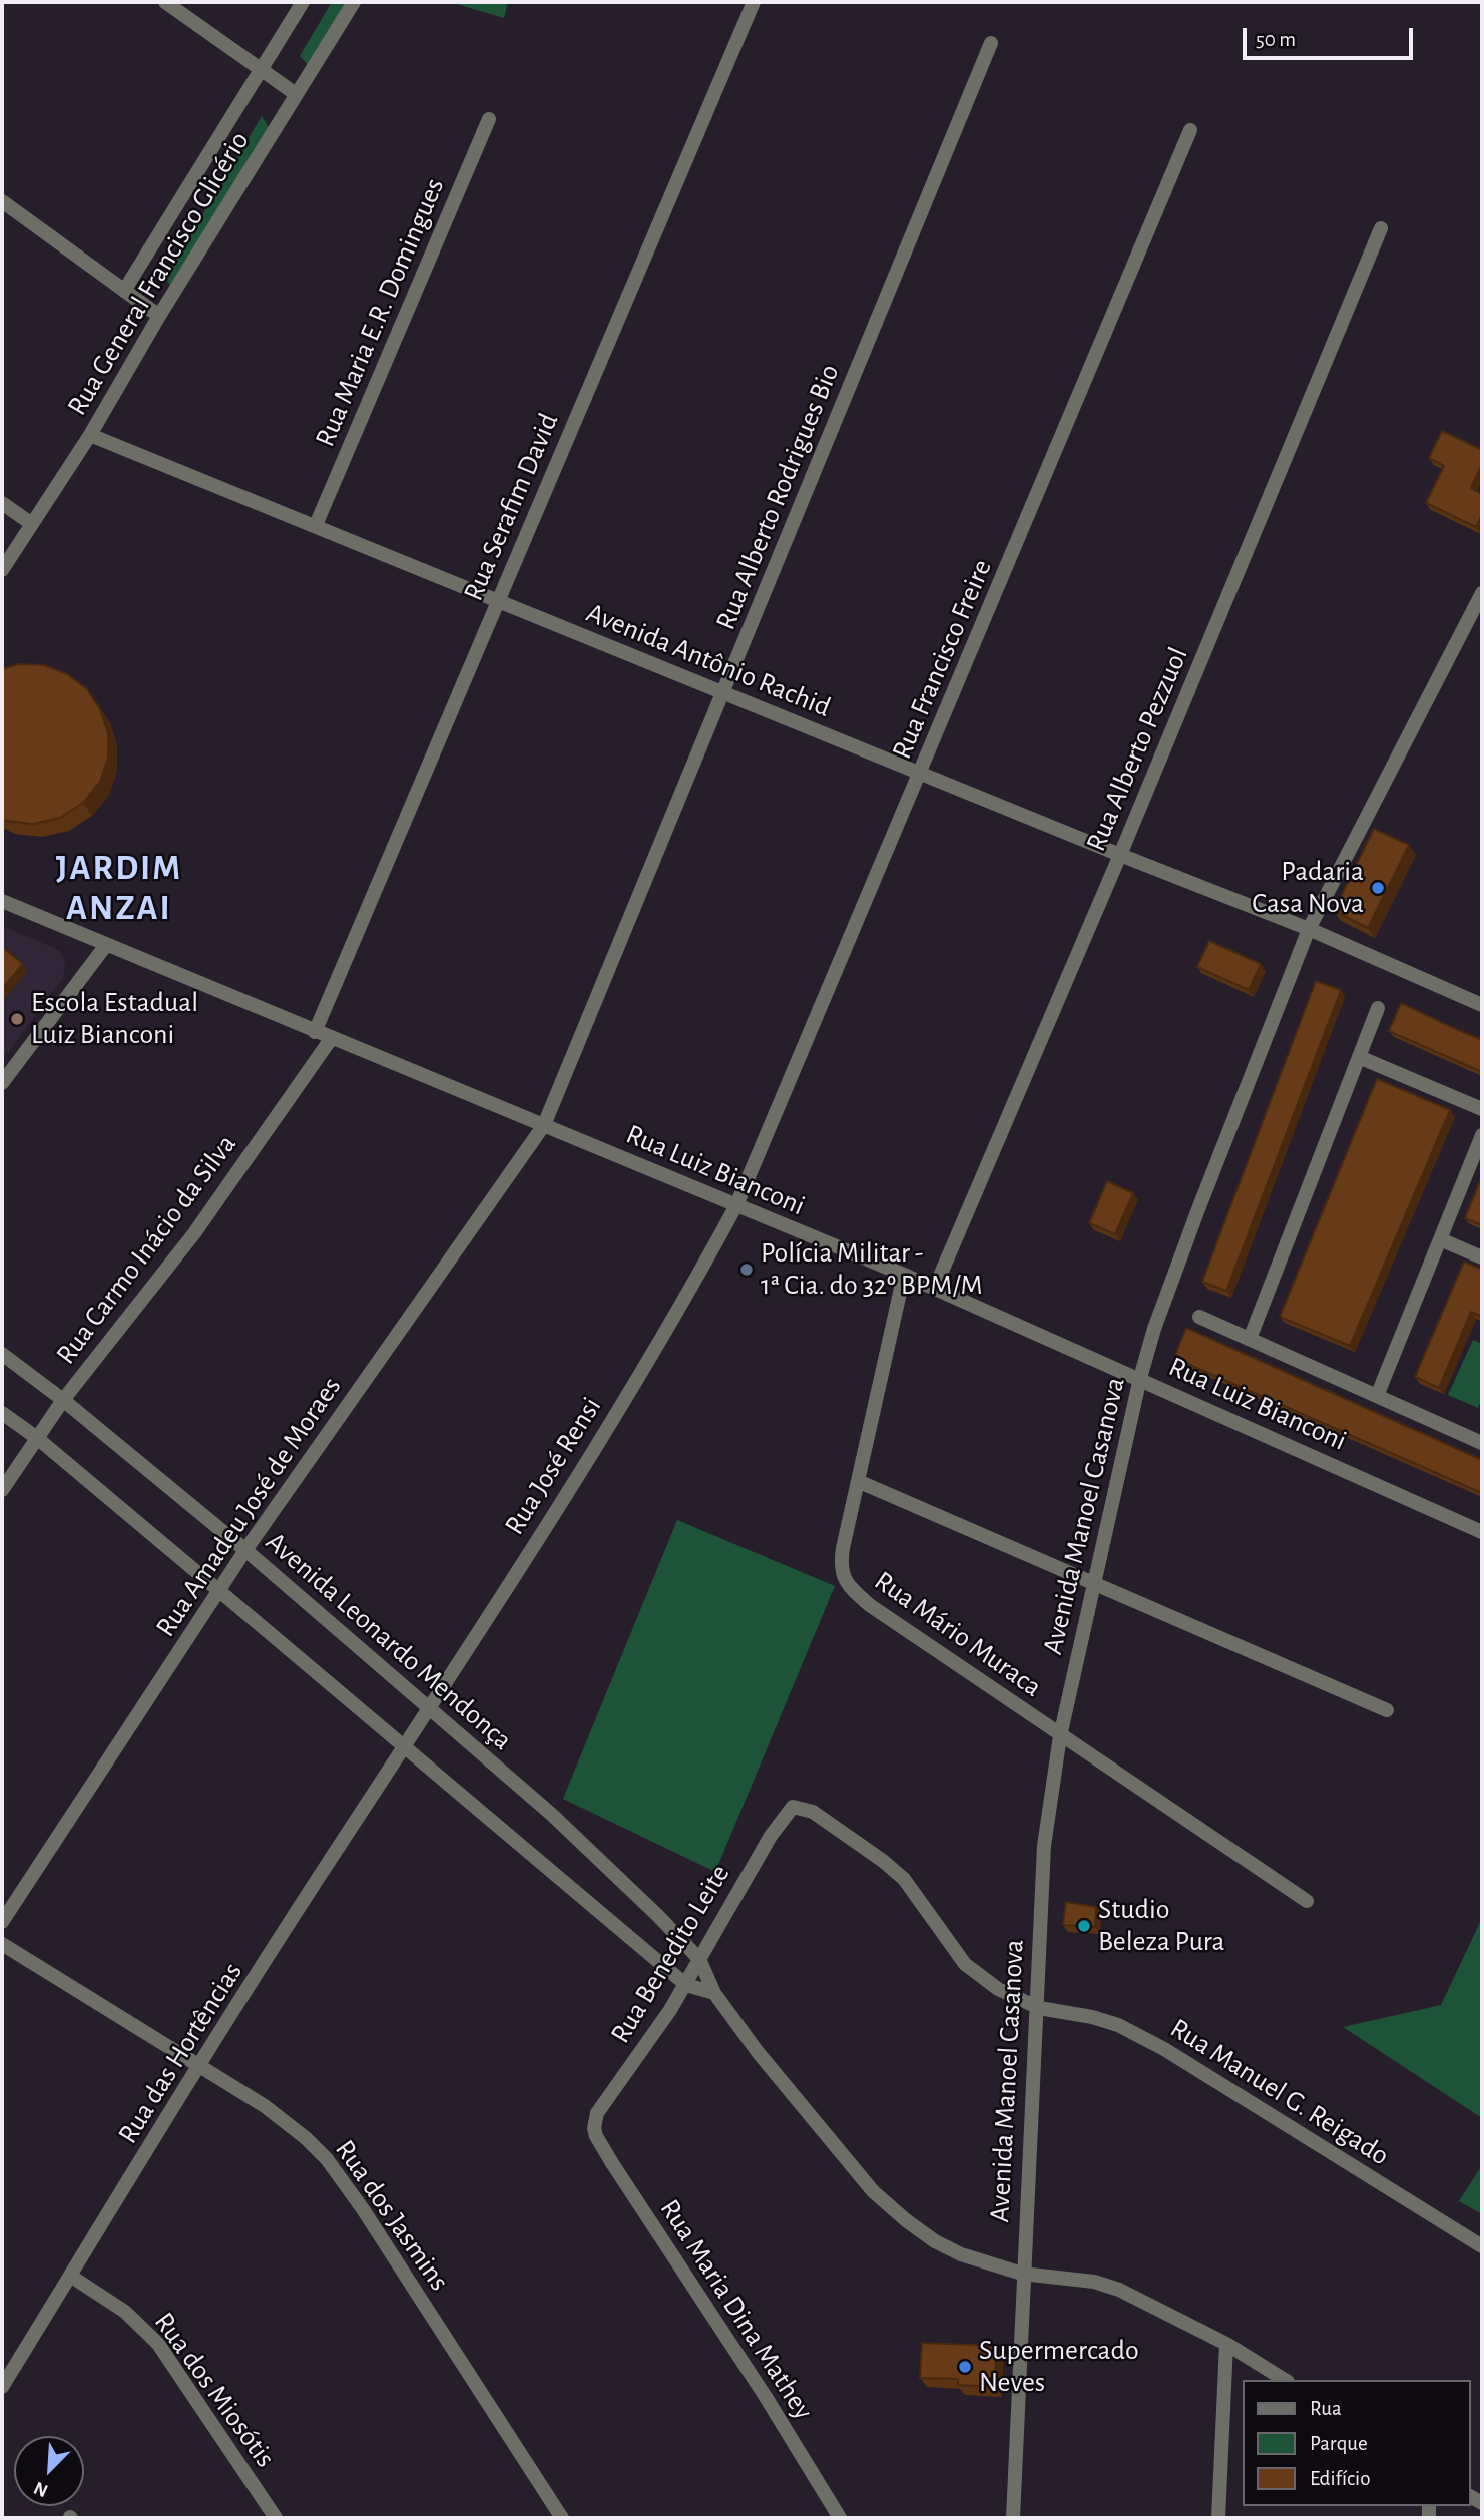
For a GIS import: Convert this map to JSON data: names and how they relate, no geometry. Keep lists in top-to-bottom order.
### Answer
{
  "streets": {
    "street": [
      "Rua General Francisco Glicério",
      "Rua Maria E.R. Domingues",
      "Rua Alberto Rodrigues Bio",
      "Rua Serafim David",
      "Rua Francisco Freire",
      "Avenida Antônio Rachid",
      "Rua Alberto Pezzuol",
      "Rua Luiz Bianconi",
      "Rua Carmo Inácio da Silva",
      "Rua José Rensi",
      "Rua Amadeu José de Moraes",
      "Avenida Manoel Casanova",
      "Rua Mário Muraca",
      "Avenida Leonardo Mendonça",
      "Rua Benedito Leite",
      "Rua das Hortências",
      "Rua Manuel G. Reigado",
      "Rua dos Jasmins",
      "Rua Maria Dina Mathey",
      "Rua dos Miosótis"
    ]
  },
  "crossings": [
    ["Rua General Francisco Glicério", "Avenida Antônio Rachid"],
    ["Rua Maria E.R. Domingues", "Avenida Antônio Rachid"],
    ["Rua Alberto Rodrigues Bio", "Avenida Antônio Rachid"],
    ["Rua Alberto Rodrigues Bio", "Rua Luiz Bianconi"],
    ["Rua Alberto Rodrigues Bio", "Rua Amadeu José de Moraes"],
    ["Rua Serafim David", "Avenida Antônio Rachid"],
    ["Rua Serafim David", "Rua Luiz Bianconi"],
    ["Rua Francisco Freire", "Avenida Antônio Rachid"],
    ["Rua Francisco Freire", "Rua Luiz Bianconi"],
    ["Rua Francisco Freire", "Rua José Rensi"],
    ["Avenida Antônio Rachid", "Rua Alberto Pezzuol"],
    ["Avenida Antônio Rachid", "Avenida Manoel Casanova"],
    ["Rua Alberto Pezzuol", "Rua Luiz Bianconi"],
    ["Rua Luiz Bianconi", "Rua Carmo Inácio da Silva"],
    ["Rua Luiz Bianconi", "Rua José Rensi"],
    ["Rua Luiz Bianconi", "Rua Amadeu José de Moraes"],
    ["Rua Luiz Bianconi", "Avenida Manoel Casanova"],
    ["Rua Luiz Bianconi", "Rua Mário Muraca"],
    ["Rua Carmo Inácio da Silva", "Avenida Leonardo Mendonça"],
    ["Rua José Rensi", "Avenida Leonardo Mendonça"],
    ["Rua José Rensi", "Rua das Hortências"],
    ["Rua Amadeu José de Moraes", "Avenida Leonardo Mendonça"],
    ["Avenida Manoel Casanova", "Rua Mário Muraca"],
    ["Avenida Manoel Casanova", "Avenida Leonardo Mendonça"],
    ["Avenida Manoel Casanova", "Rua Manuel G. Reigado"],
    ["Avenida Leonardo Mendonça", "Rua Benedito Leite"],
    ["Rua Benedito Leite", "Rua Manuel G. Reigado"],
    ["Rua Benedito Leite", "Rua Maria Dina Mathey"],
    ["Rua das Hortências", "Rua dos Jasmins"],
    ["Rua das Hortências", "Rua dos Miosótis"]
  ],
  "districts": ["JARDIM ANZAI"],
  "places": [
    "Padaria Casa Nova",
    "Escola Estadual Luiz Bianconi",
    "Polícia Militar - 1ª Cia. do 32º BPM/M",
    "Studio Beleza Pura",
    "Supermercado Neves"
  ],
  "legend": ["Rua", "Parque", "Edifício"],
  "scale_bar": "50 m",
  "north": "bottom left"
}
